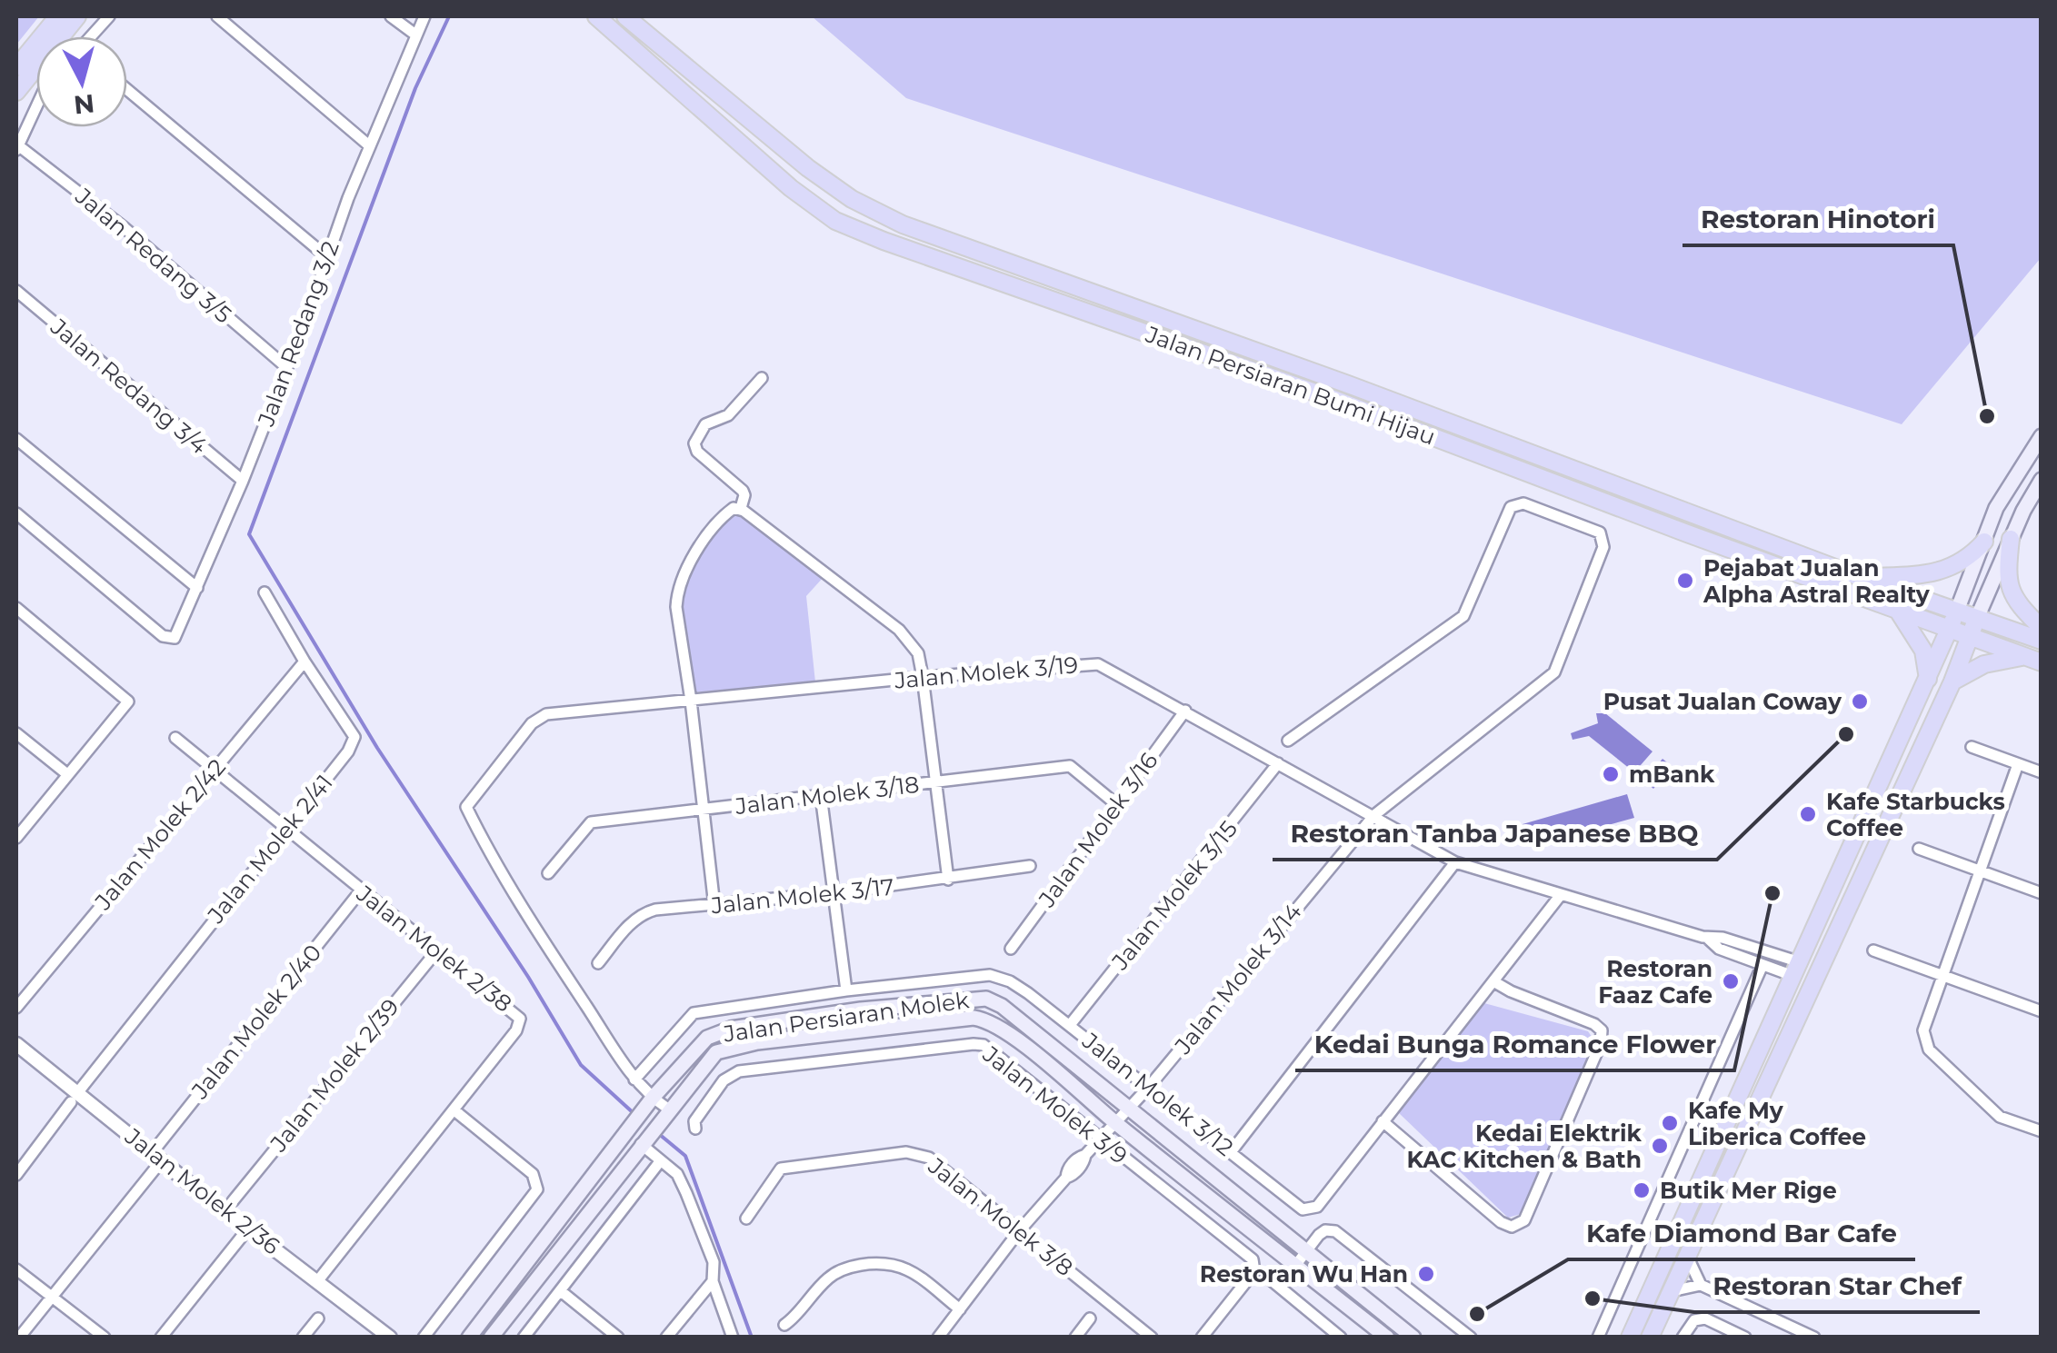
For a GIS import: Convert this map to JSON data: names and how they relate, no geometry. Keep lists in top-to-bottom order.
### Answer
{
  "streets": {
    "main road": ["Jalan Persiaran Bumi Hijau", "Jalan Persiaran Molek"],
    "street": [
      "Jalan Redang 3/5",
      "Jalan Redang 3/2",
      "Jalan Redang 3/4",
      "Jalan Molek 3/19",
      "Jalan Molek 3/18",
      "Jalan Molek 3/16",
      "Jalan Molek 2/42",
      "Jalan Molek 2/41",
      "Jalan Molek 3/15",
      "Jalan Molek 3/17",
      "Jalan Molek 2/38",
      "Jalan Molek 3/14",
      "Jalan Molek 2/40",
      "Jalan Molek 2/39",
      "Jalan Molek 3/12",
      "Jalan Molek 3/9",
      "Jalan Molek 2/36",
      "Jalan Molek 3/8"
    ]
  },
  "crossings": [
    ["Jalan Redang 3/5", "Jalan Redang 3/2"],
    ["Jalan Redang 3/2", "Jalan Redang 3/4"],
    ["Jalan Molek 3/19", "Jalan Molek 3/16"],
    ["Jalan Molek 3/19", "Jalan Molek 3/15"],
    ["Jalan Molek 3/19", "Jalan Molek 3/14"],
    ["Jalan Molek 3/19", "Jalan Molek 3/12"],
    ["Jalan Molek 3/18", "Jalan Molek 3/16"],
    ["Jalan Molek 2/42", "Jalan Molek 2/41"],
    ["Jalan Molek 2/42", "Jalan Molek 2/38"],
    ["Jalan Molek 2/41", "Jalan Molek 2/38"],
    ["Jalan Molek 2/41", "Jalan Molek 2/36"],
    ["Jalan Molek 3/15", "Jalan Molek 3/12"],
    ["Jalan Molek 2/38", "Jalan Molek 2/40"],
    ["Jalan Molek 2/38", "Jalan Molek 2/39"],
    ["Jalan Molek 2/38", "Jalan Molek 2/36"],
    ["Jalan Molek 3/14", "Jalan Persiaran Molek"],
    ["Jalan Molek 3/14", "Jalan Molek 3/12"],
    ["Jalan Molek 3/14", "Jalan Molek 3/9"],
    ["Jalan Molek 3/14", "Jalan Molek 3/8"],
    ["Jalan Molek 2/40", "Jalan Molek 2/36"]
  ],
  "places": [
    "Restoran Hinotori",
    "Pejabat Jualan Alpha Astral Realty",
    "Pusat Jualan Coway",
    "Restoran Tanba Japanese BBQ",
    "mBank",
    "Kafe Starbucks Coffee",
    "Kedai Bunga Romance Flower",
    "Restoran Faaz Cafe",
    "Kafe My Liberica Coffee",
    "Kedai Elektrik KAC Kitchen & Bath",
    "Butik Mer Rige",
    "Restoran Wu Han",
    "Restoran Star Chef",
    "Kafe Diamond Bar Cafe"
  ],
  "north": "bottom"
}
